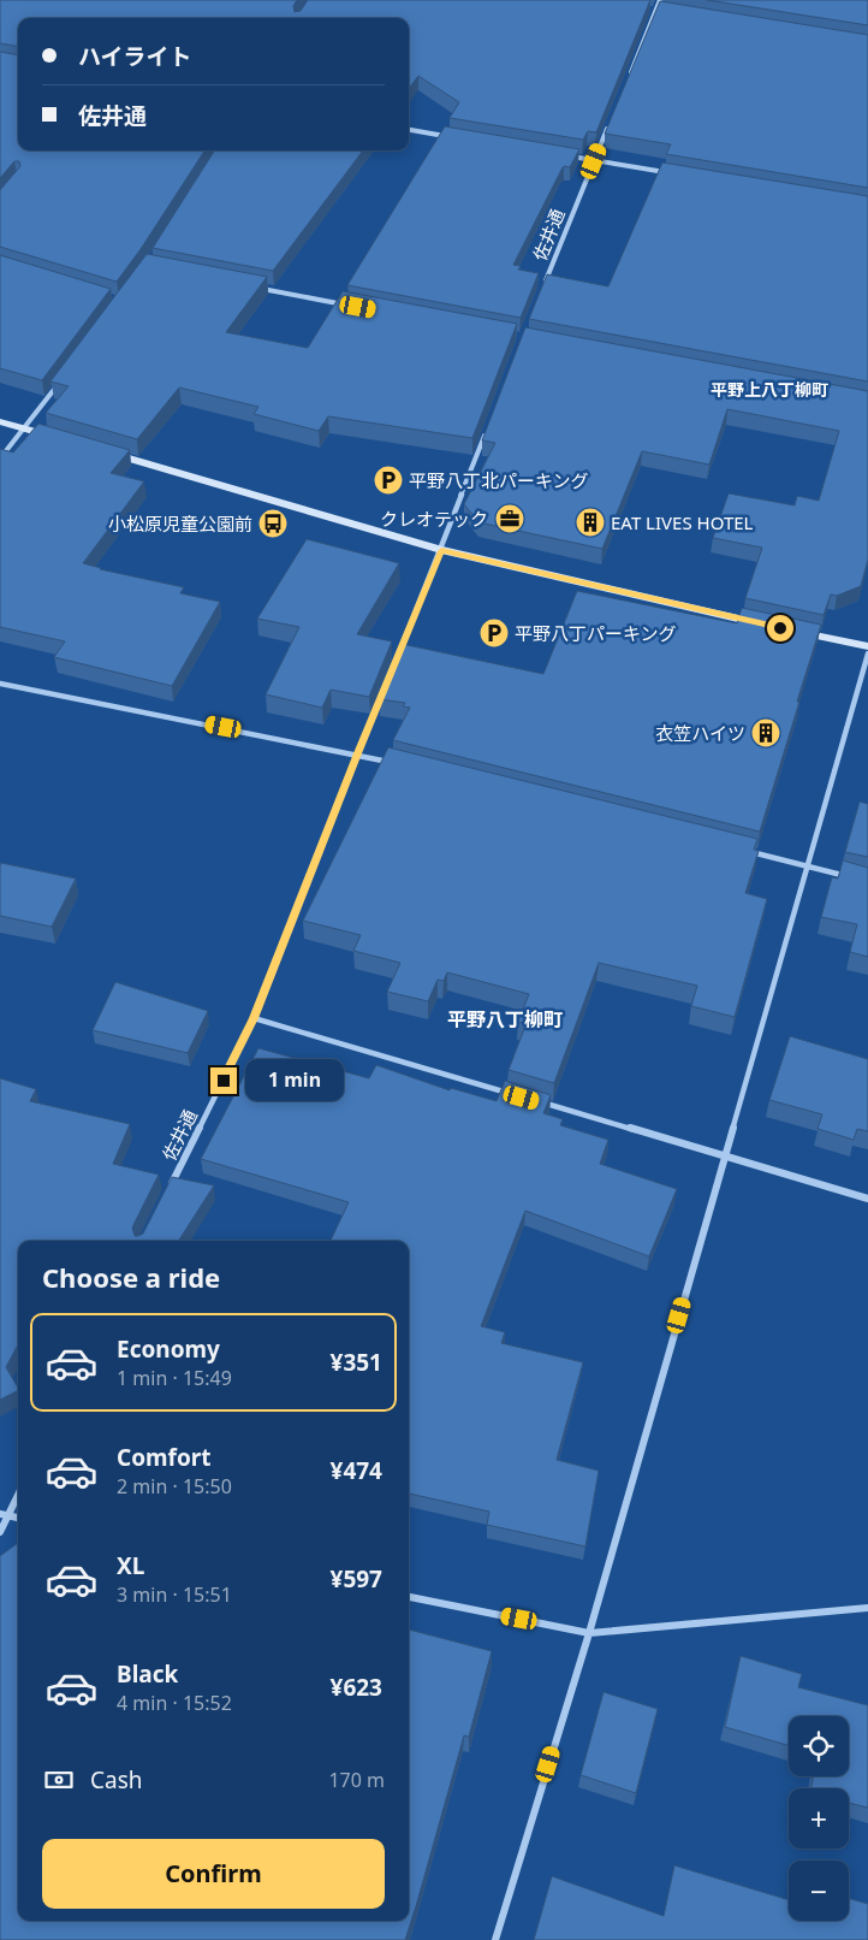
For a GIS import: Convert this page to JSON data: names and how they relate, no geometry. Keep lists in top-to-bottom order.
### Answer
{
  "streets": {
    "street": ["佐井通"]
  },
  "districts": ["平野上八丁柳町", "平野八丁柳町"],
  "places": {
    "parking": ["平野八丁北パーキング", "平野八丁パーキング"],
    "office": ["クレオテック"],
    "building": ["EAT LIVES HOTEL", "衣笠ハイツ"],
    "bus stop": ["小松原児童公園前"]
  },
  "page": {
    "banner": ["ハイライト", "佐井通"],
    "bubble": "1 min",
    "heading": "Choose a ride",
    "list": [
      {
        "name": "Economy",
        "note": "1 min · 15:49",
        "value": "¥351"
      },
      {
        "name": "Comfort",
        "note": "2 min · 15:50",
        "value": "¥474"
      },
      {
        "name": "XL",
        "note": "3 min · 15:51",
        "value": "¥597"
      },
      {
        "name": "Black",
        "note": "4 min · 15:52",
        "value": "¥623"
      }
    ],
    "map_buttons": ["+", "−"],
    "pay": ["Cash", "170 m"],
    "buttons": "Confirm"
  }
}
